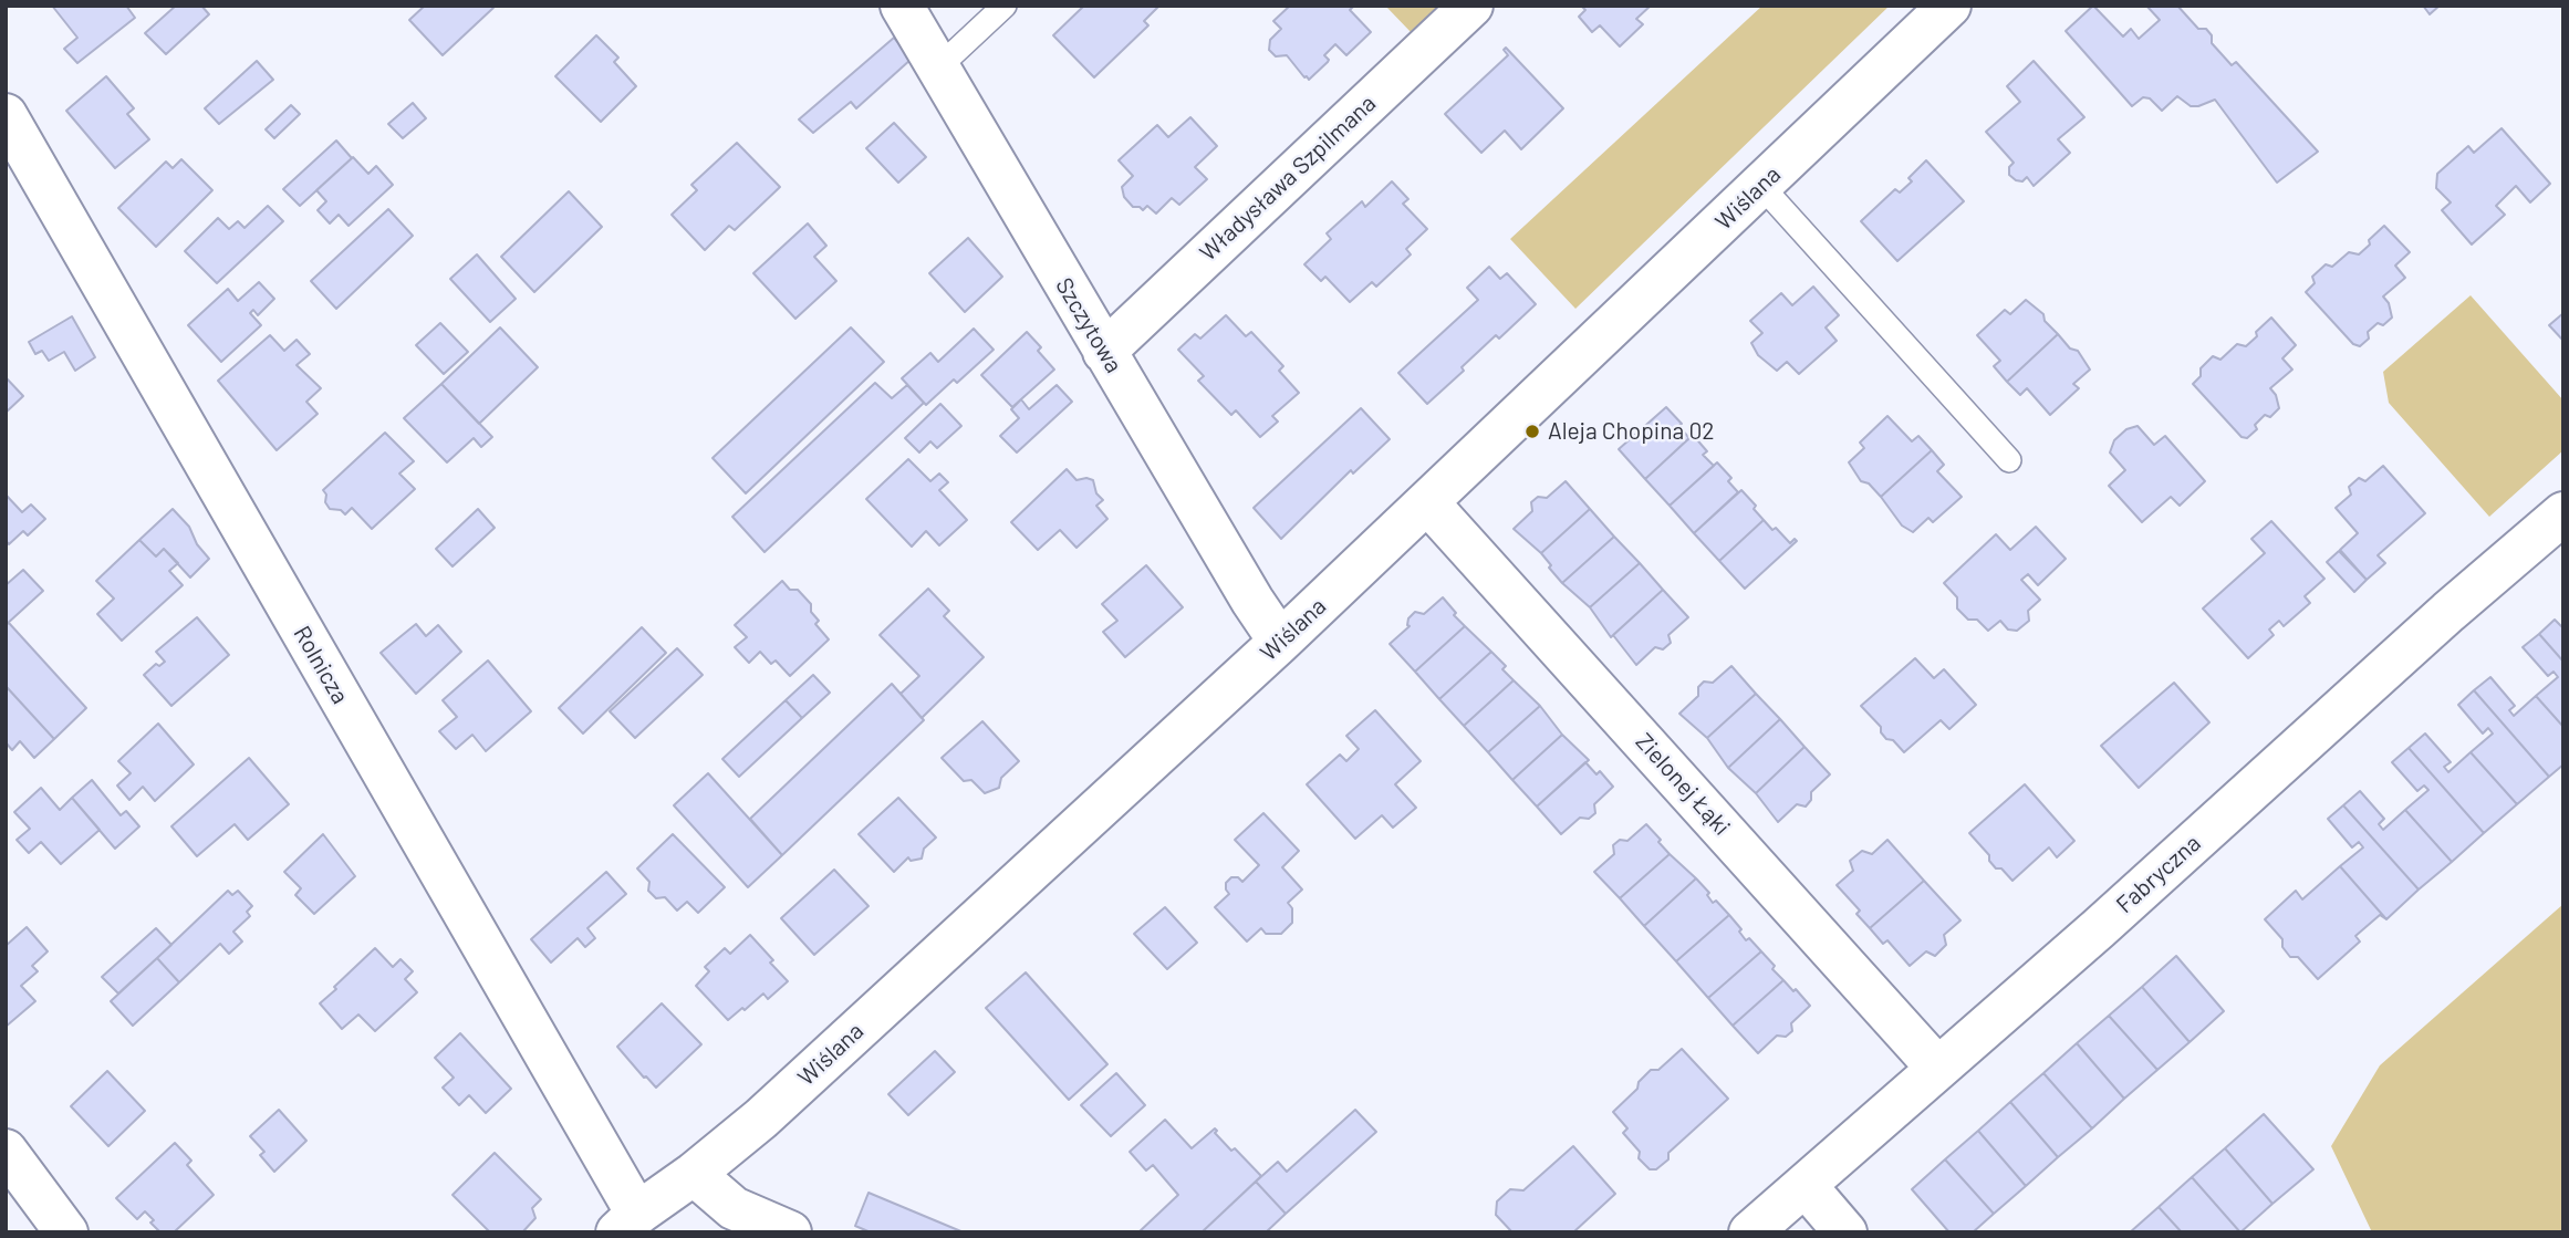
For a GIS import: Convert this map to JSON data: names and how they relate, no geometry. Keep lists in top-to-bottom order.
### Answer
{
  "streets": {
    "street": [
      "Władysława Szpilmana",
      "Wiślana",
      "Szczytowa",
      "Rolnicza",
      "Zielonej Łąki",
      "Fabryczna"
    ]
  },
  "crossings": [
    ["Władysława Szpilmana", "Szczytowa"],
    ["Wiślana", "Szczytowa"],
    ["Wiślana", "Rolnicza"],
    ["Wiślana", "Zielonej Łąki"],
    ["Zielonej Łąki", "Fabryczna"]
  ],
  "places": ["Aleja Chopina 02"]
}
